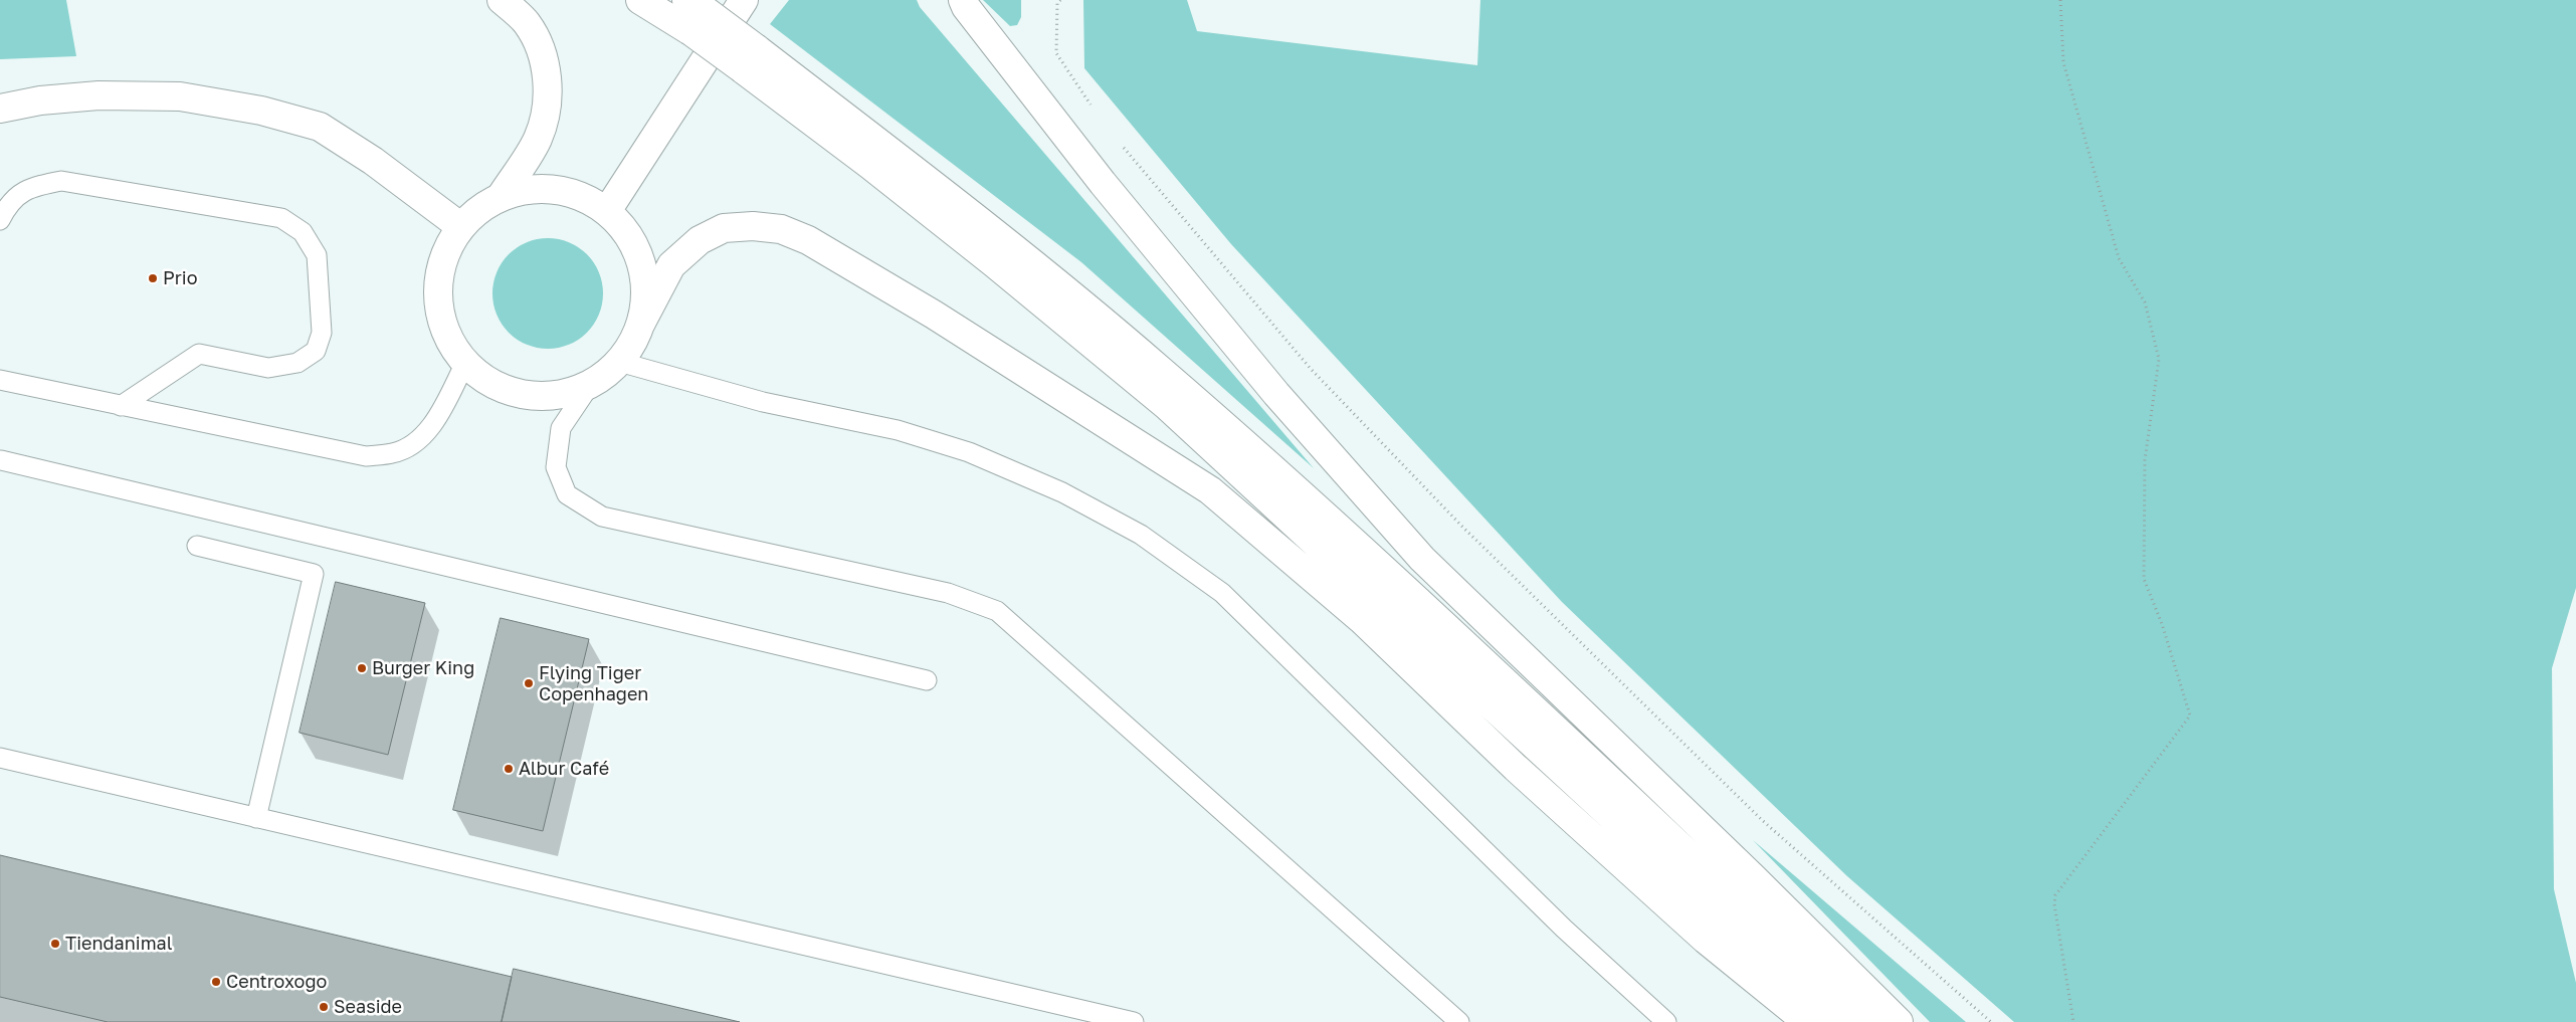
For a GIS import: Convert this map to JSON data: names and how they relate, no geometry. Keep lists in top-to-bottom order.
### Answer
{
  "places": [
    "Prio",
    "Burger King",
    "Flying Tiger Copenhagen",
    "Albur Café",
    "Tiendanimal",
    "Centroxogo",
    "Seaside"
  ]
}
